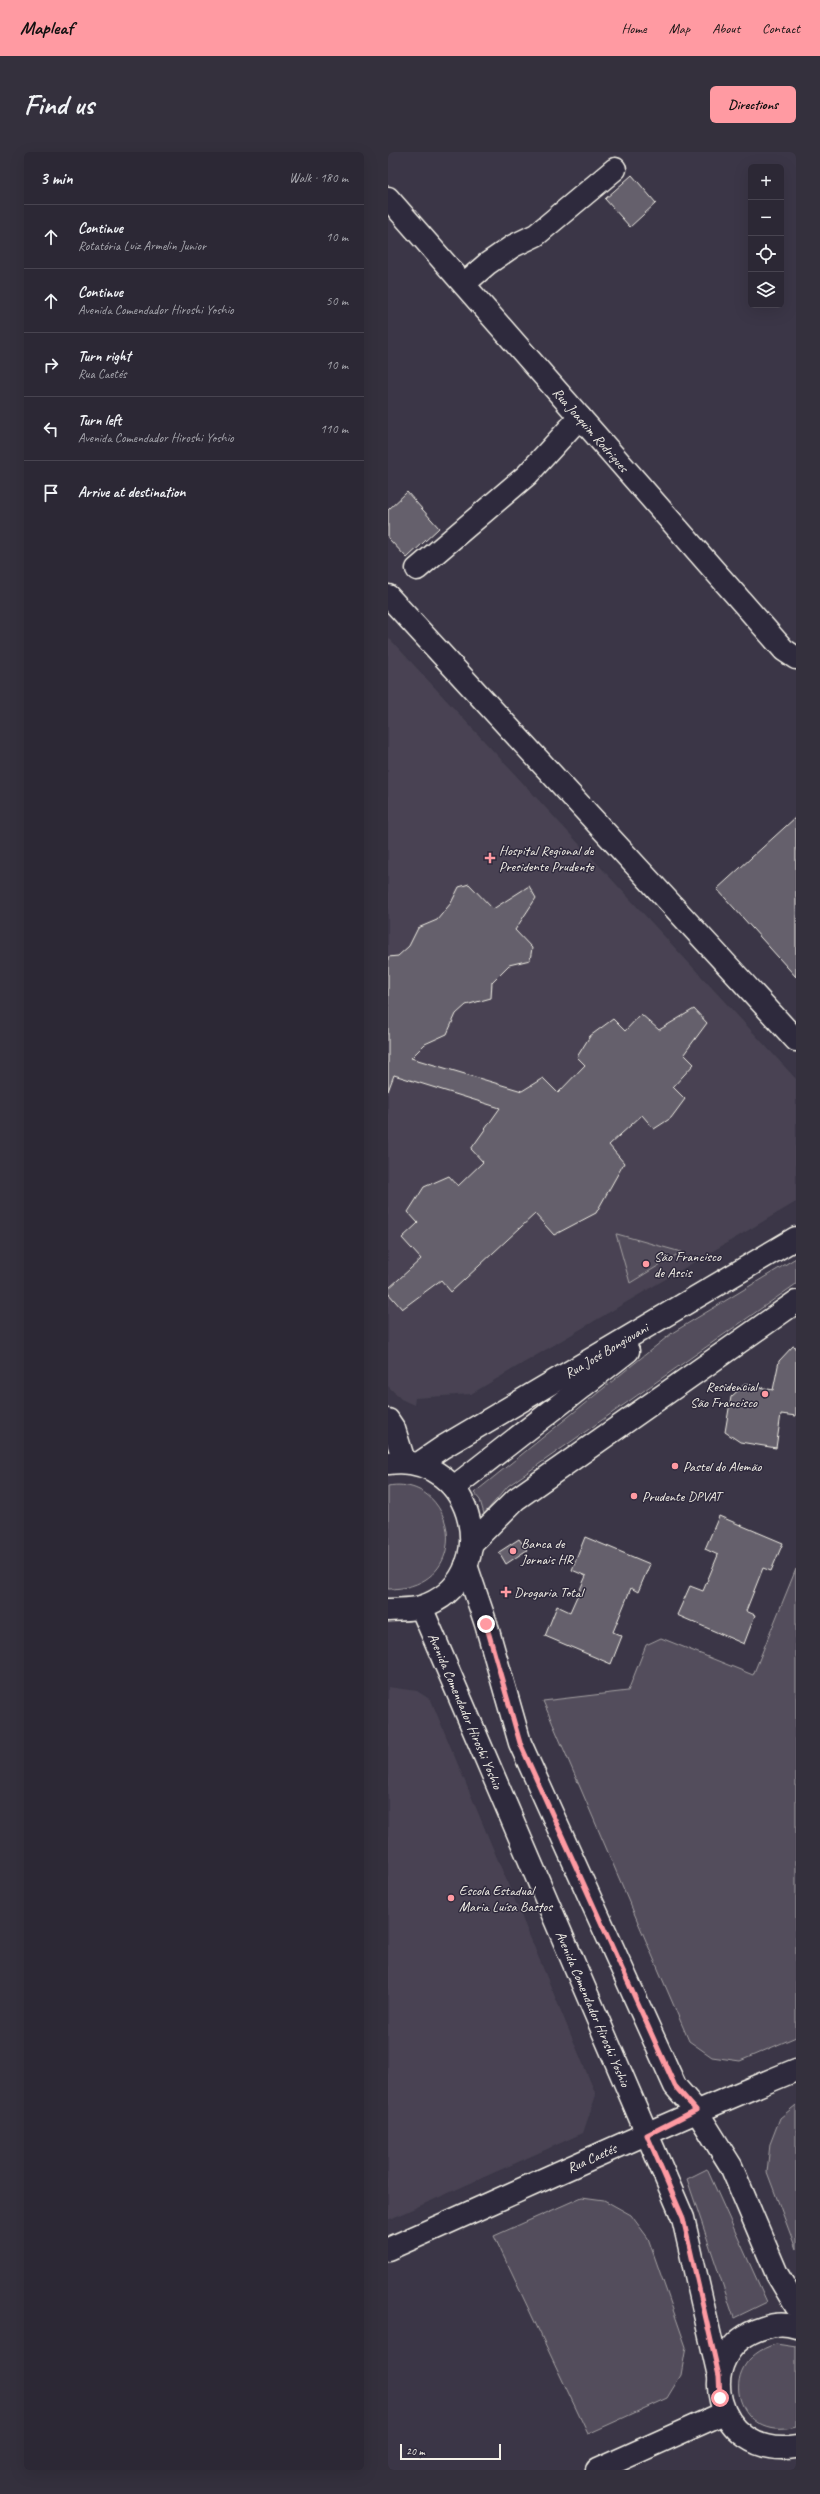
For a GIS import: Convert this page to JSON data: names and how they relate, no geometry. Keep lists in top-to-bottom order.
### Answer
{
  "streets": {
    "street": [
      "Rua Joaquim Rodrigues",
      "Rua José Bongiovani",
      "Avenida Comendador Hiroshi Yoshio",
      "Rua Caetés"
    ]
  },
  "crossings": [
    ["Avenida Comendador Hiroshi Yoshio", "Rua Caetés"]
  ],
  "places": {
    "health": ["Hospital Regional de Presidente Prudente", "Drogaria Total"],
    "other": [
      "São Francisco de Assis",
      "Residencial São Francisco",
      "Pastel do Alemão",
      "Prudente DPVAT",
      "Banca de Jornais HR",
      "Escola Estadual Maria Luísa Bastos"
    ]
  },
  "scale_bar": "20 m",
  "page": {
    "header": "Mapleaf",
    "nav": [
      "Home",
      "Map",
      "About",
      "Contact"
    ],
    "buttons": "Directions",
    "title": "Find us",
    "heading": ["3 min", "Walk · 180 m"],
    "map_buttons": ["+", "−"],
    "list": [
      ["Continue", "Rotatória Luiz Armelin Junior", "10 m"],
      ["Continue", "Avenida Comendador Hiroshi Yoshio", "50 m"],
      ["Turn right", "Rua Caetés", "10 m"],
      ["Turn left", "Avenida Comendador Hiroshi Yoshio", "110 m"],
      "Arrive at destination"
    ],
    "scale": "20 m"
  }
}
